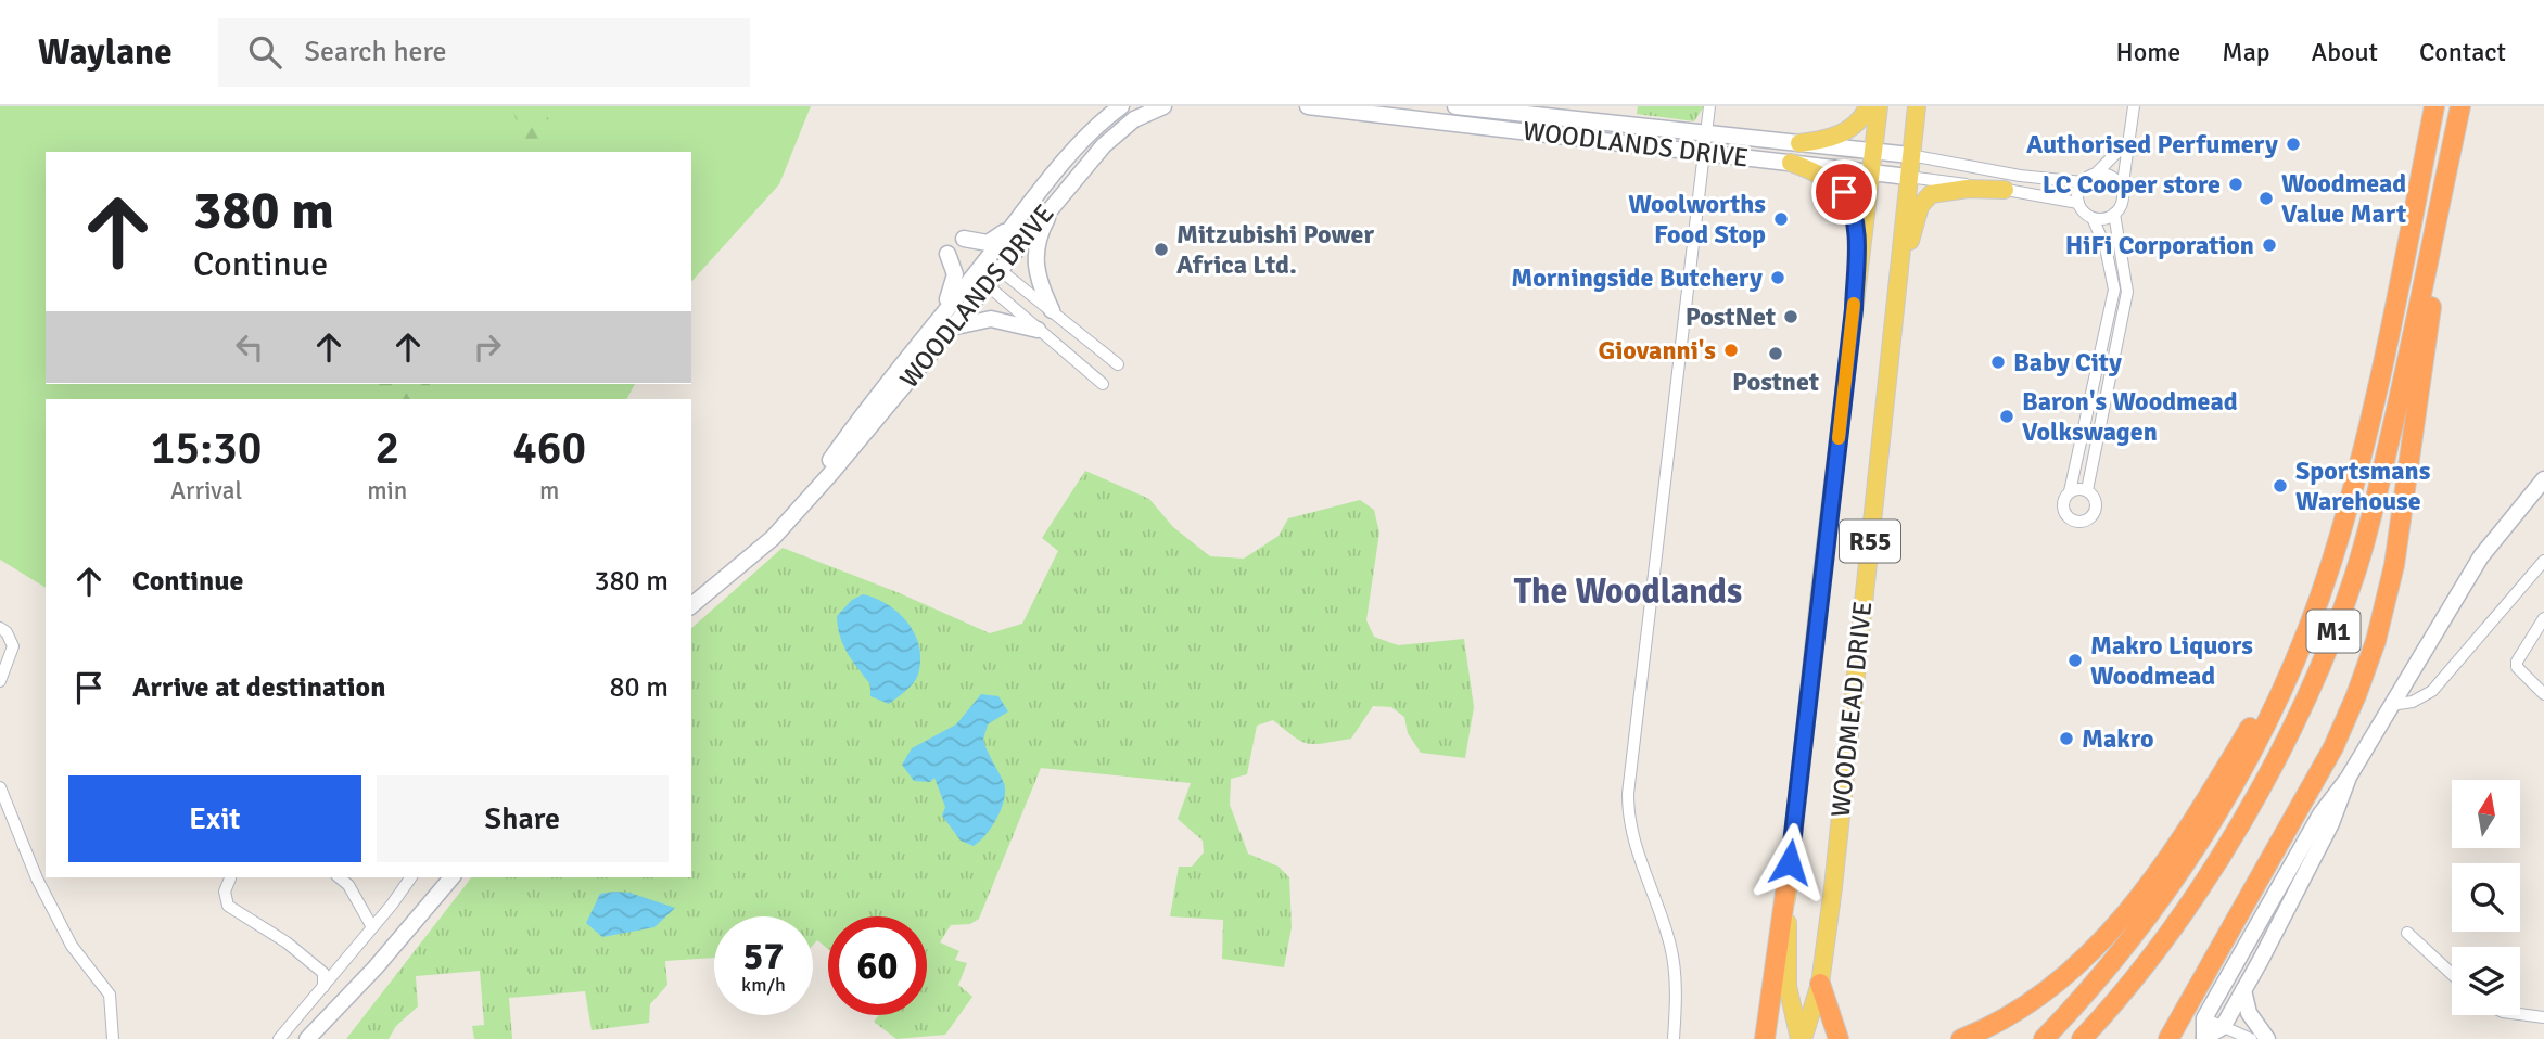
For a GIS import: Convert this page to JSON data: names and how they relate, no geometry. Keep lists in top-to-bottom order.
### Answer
{
  "streets": {
    "highway": ["M1"],
    "main road": ["WOODLANDS DRIVE", "R55", "WOODMEAD DRIVE"]
  },
  "crossings": [
    ["WOODLANDS DRIVE", "WOODMEAD DRIVE"]
  ],
  "districts": ["The Woodlands"],
  "places": [
    "Authorised Perfumery",
    "LC Cooper store",
    "Woodmead Value Mart",
    "Woolworths Food Stop",
    "HiFi Corporation",
    "Mitzubishi Power Africa Ltd.",
    "Morningside Butchery",
    "PostNet",
    "Giovanni's",
    "Postnet",
    "Baby City",
    "Baron's Woodmead Volkswagen",
    "Sportsmans Warehouse",
    "Makro Liquors Woodmead",
    "Makro"
  ],
  "north": "top",
  "page": {
    "header": "Waylane",
    "search": "Search here",
    "nav": [
      "Home",
      "Map",
      "About",
      "Contact"
    ],
    "turn": ["380 m", "Continue"],
    "eta": [
      "15:30",
      "Arrival",
      "2",
      "min",
      "460",
      "m"
    ],
    "list": [
      {
        "name": "Continue",
        "value": "380 m"
      },
      {
        "name": "Arrive at destination",
        "value": "80 m"
      }
    ],
    "buttons": ["Exit", "Share"],
    "speed": "57 km/h",
    "limit": "60"
  }
}
